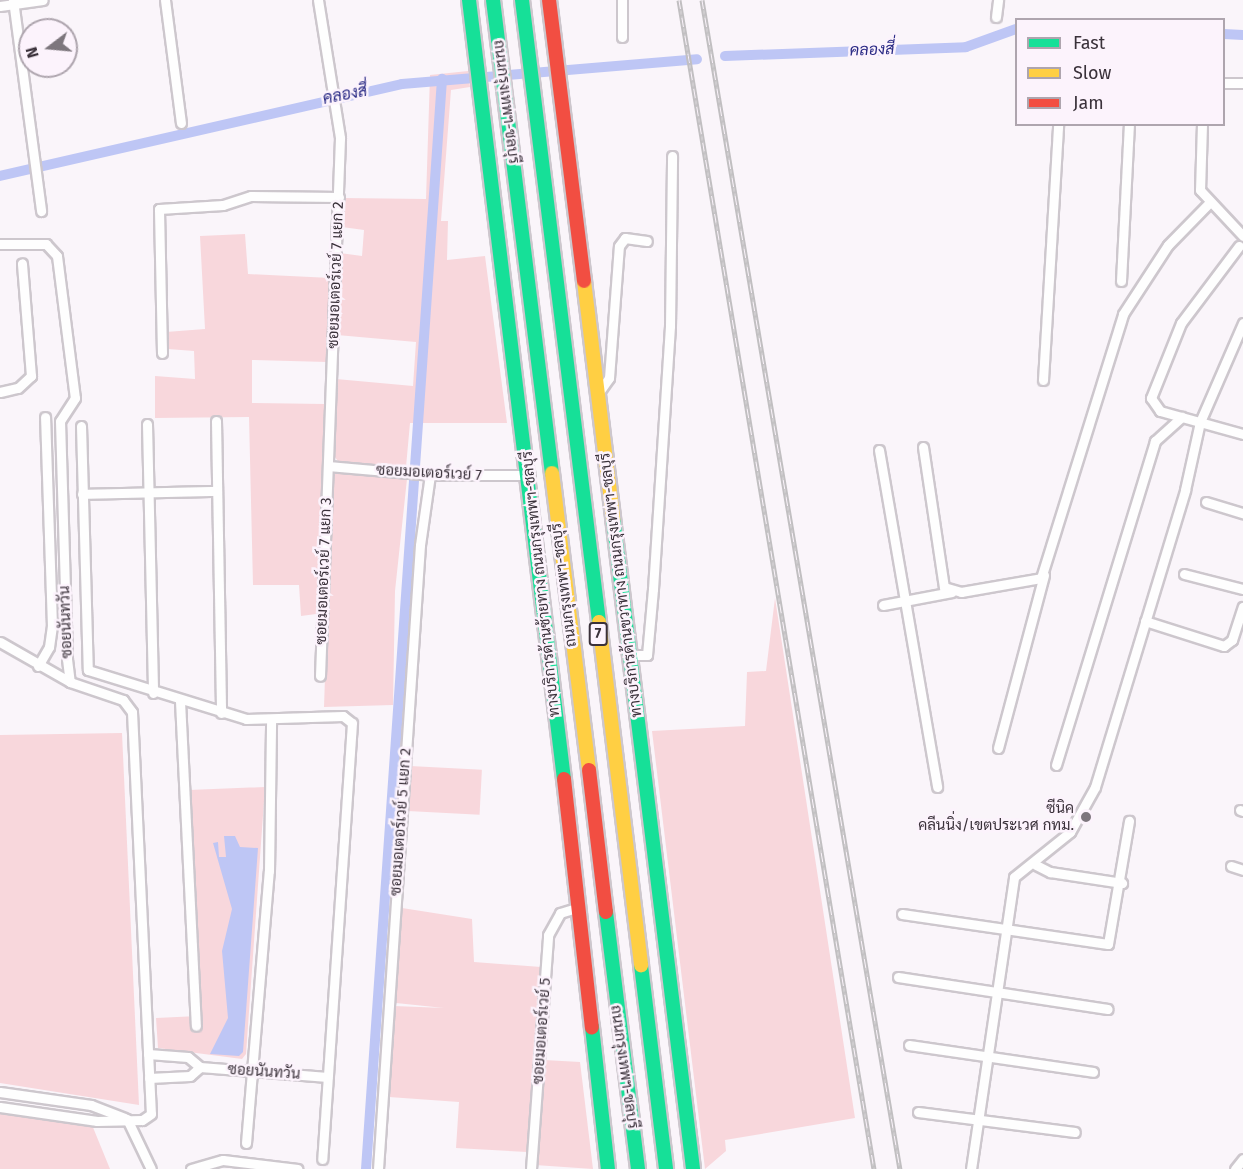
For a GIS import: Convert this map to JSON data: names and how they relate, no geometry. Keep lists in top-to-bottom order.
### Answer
{
  "streets": {
    "main road": [
      "ถนนกรุงเทพฯ-ชลบุรี",
      "ทางบริการด้านซ้ายทาง ถนนกรุงเทพฯ-ชลบุรี",
      "ทางบริการด้านขวาทาง ถนนกรุงเทพฯ-ชลบุรี",
      "7"
    ],
    "street": [
      "ซอยมอเตอร์เวย์ 7 แยก 2",
      "ซอยมอเตอร์เวย์ 7",
      "ซอยมอเตอร์เวย์ 7 แยก 3",
      "ซอยนันทวัน",
      "ซอยมอเตอร์เวย์ 5 แยก 2",
      "ซอยมอเตอร์เวย์ 5"
    ]
  },
  "crossings": [
    ["ซอยมอเตอร์เวย์ 7 แยก 2", "ซอยมอเตอร์เวย์ 7"],
    ["ซอยมอเตอร์เวย์ 7 แยก 2", "ซอยมอเตอร์เวย์ 7 แยก 3"],
    ["ซอยมอเตอร์เวย์ 7", "ซอยมอเตอร์เวย์ 7 แยก 3"],
    ["ซอยมอเตอร์เวย์ 7", "ทางบริการด้านซ้ายทาง ถนนกรุงเทพฯ-ชลบุรี"],
    ["ซอยมอเตอร์เวย์ 7", "ซอยมอเตอร์เวย์ 5 แยก 2"],
    ["ทางบริการด้านซ้ายทาง ถนนกรุงเทพฯ-ชลบุรี", "ซอยมอเตอร์เวย์ 5"]
  ],
  "water": ["คลองสี่"],
  "places": ["ซีนิค คลีนนิ่ง/เขตประเวศ กทม."],
  "legend": ["Fast", "Slow", "Jam"],
  "north": "left"
}
